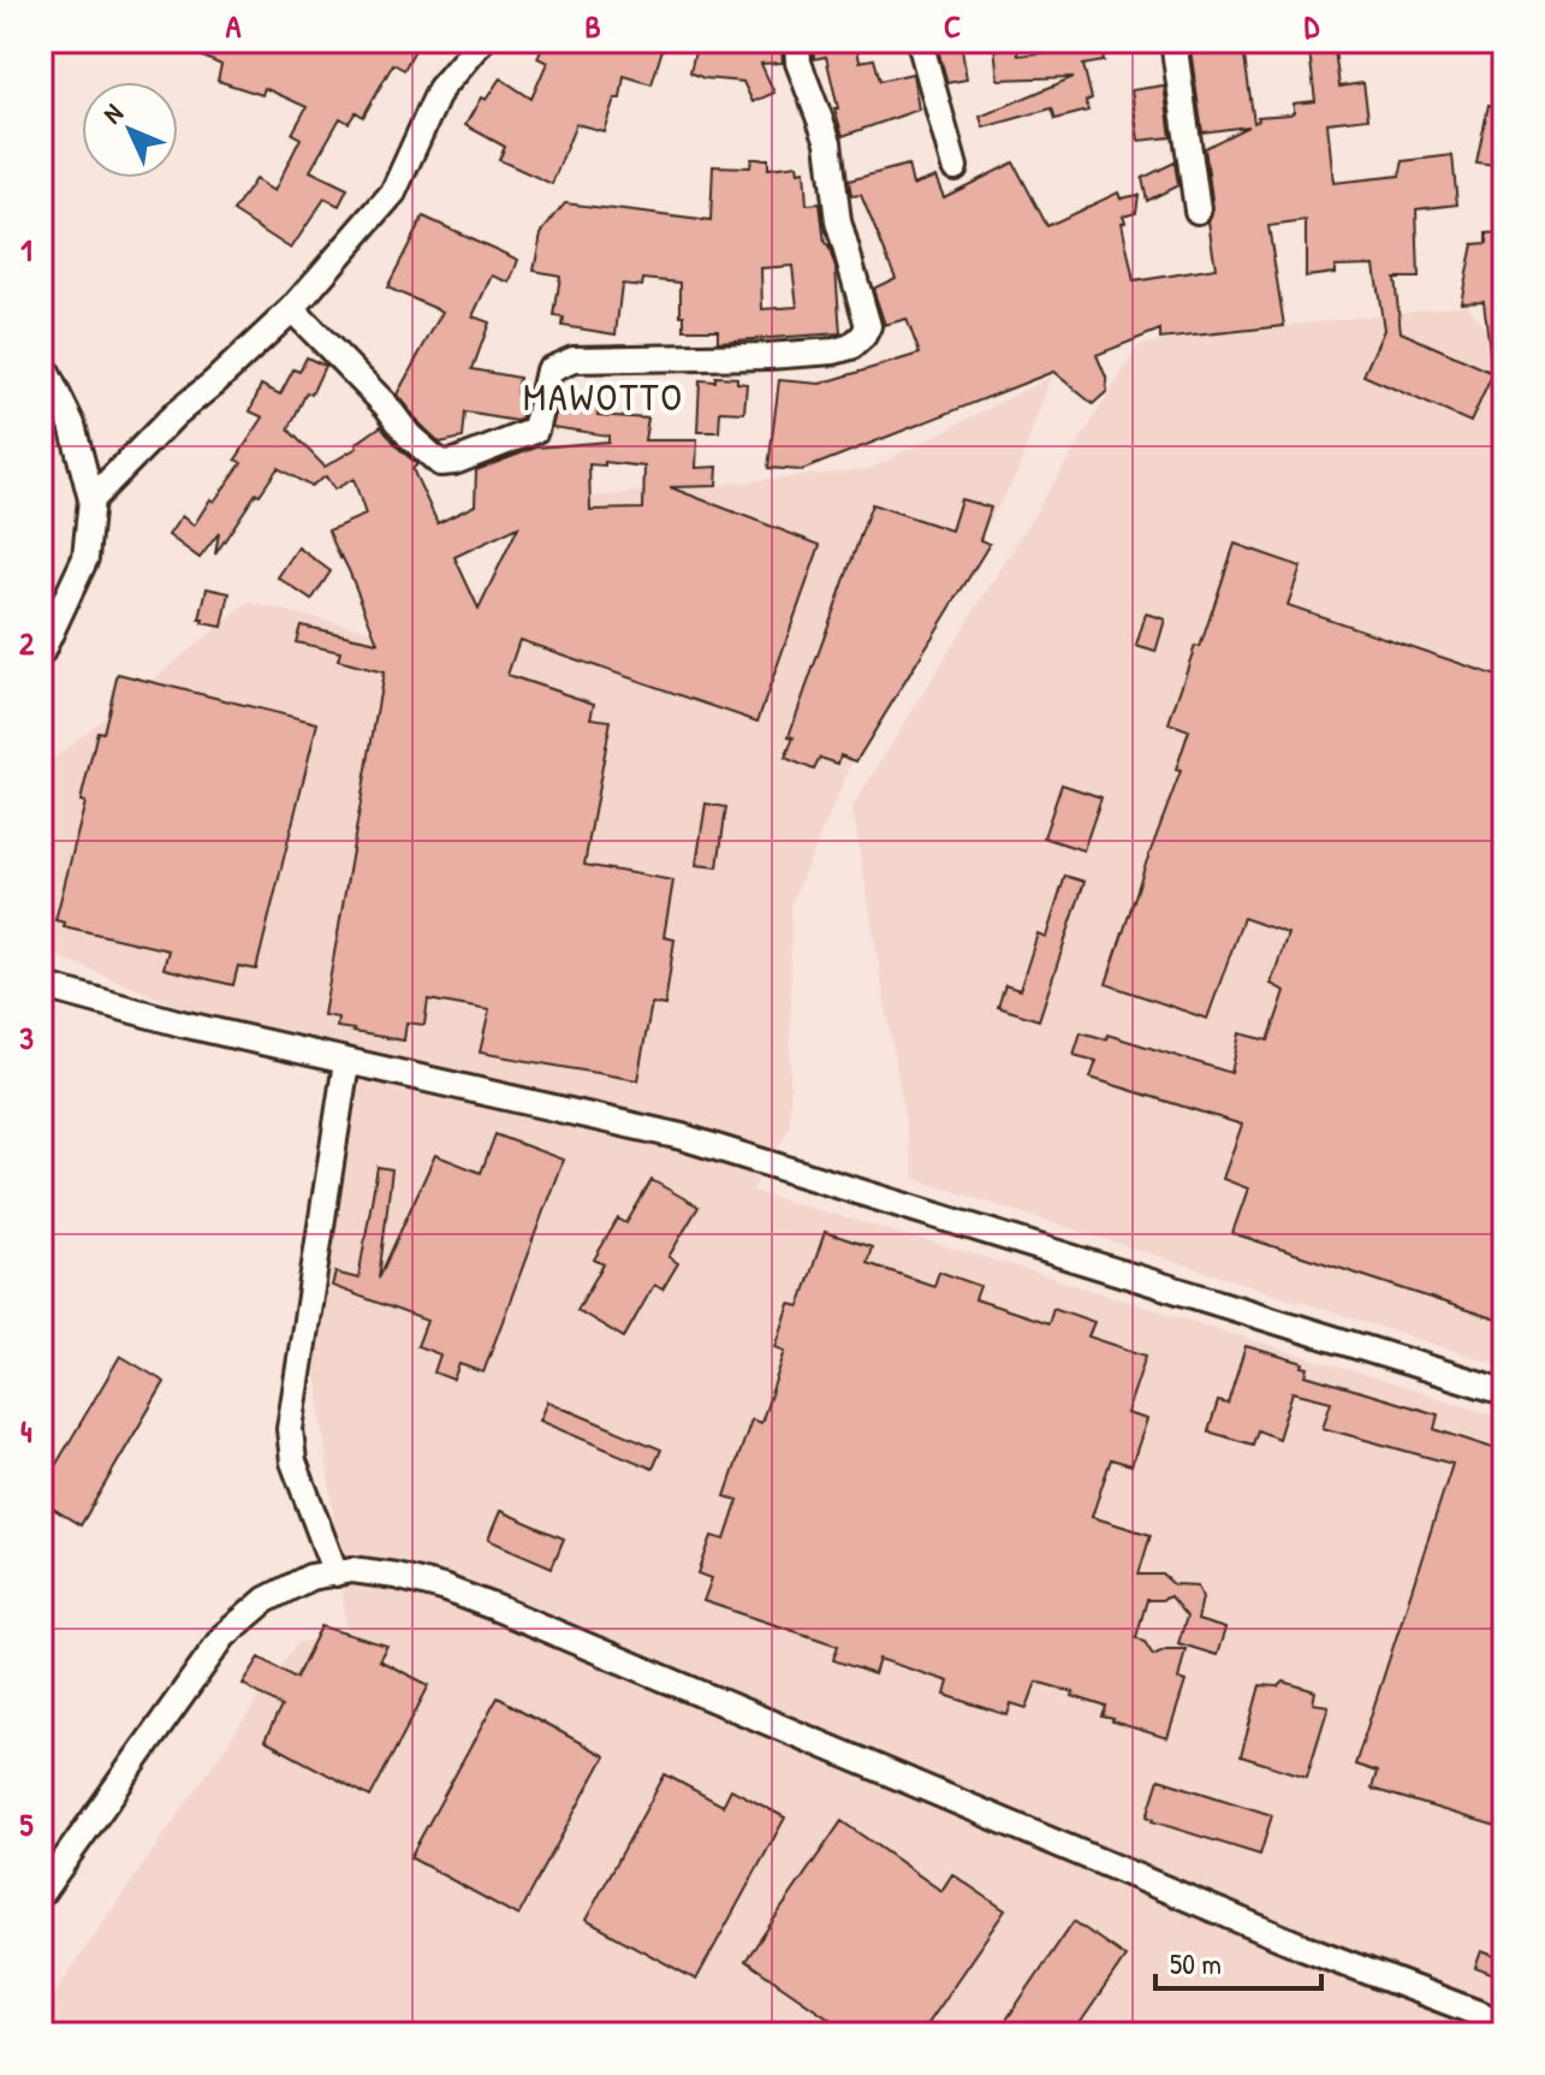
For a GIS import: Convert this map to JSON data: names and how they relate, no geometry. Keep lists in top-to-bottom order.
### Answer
{
  "districts": ["MAWOTTO"],
  "scale_bar": "50 m",
  "north": "top left",
  "grid": {
    "columns": [
      "A",
      "B",
      "C",
      "D"
    ],
    "rows": [
      "1",
      "2",
      "3",
      "4",
      "5"
    ]
  }
}
